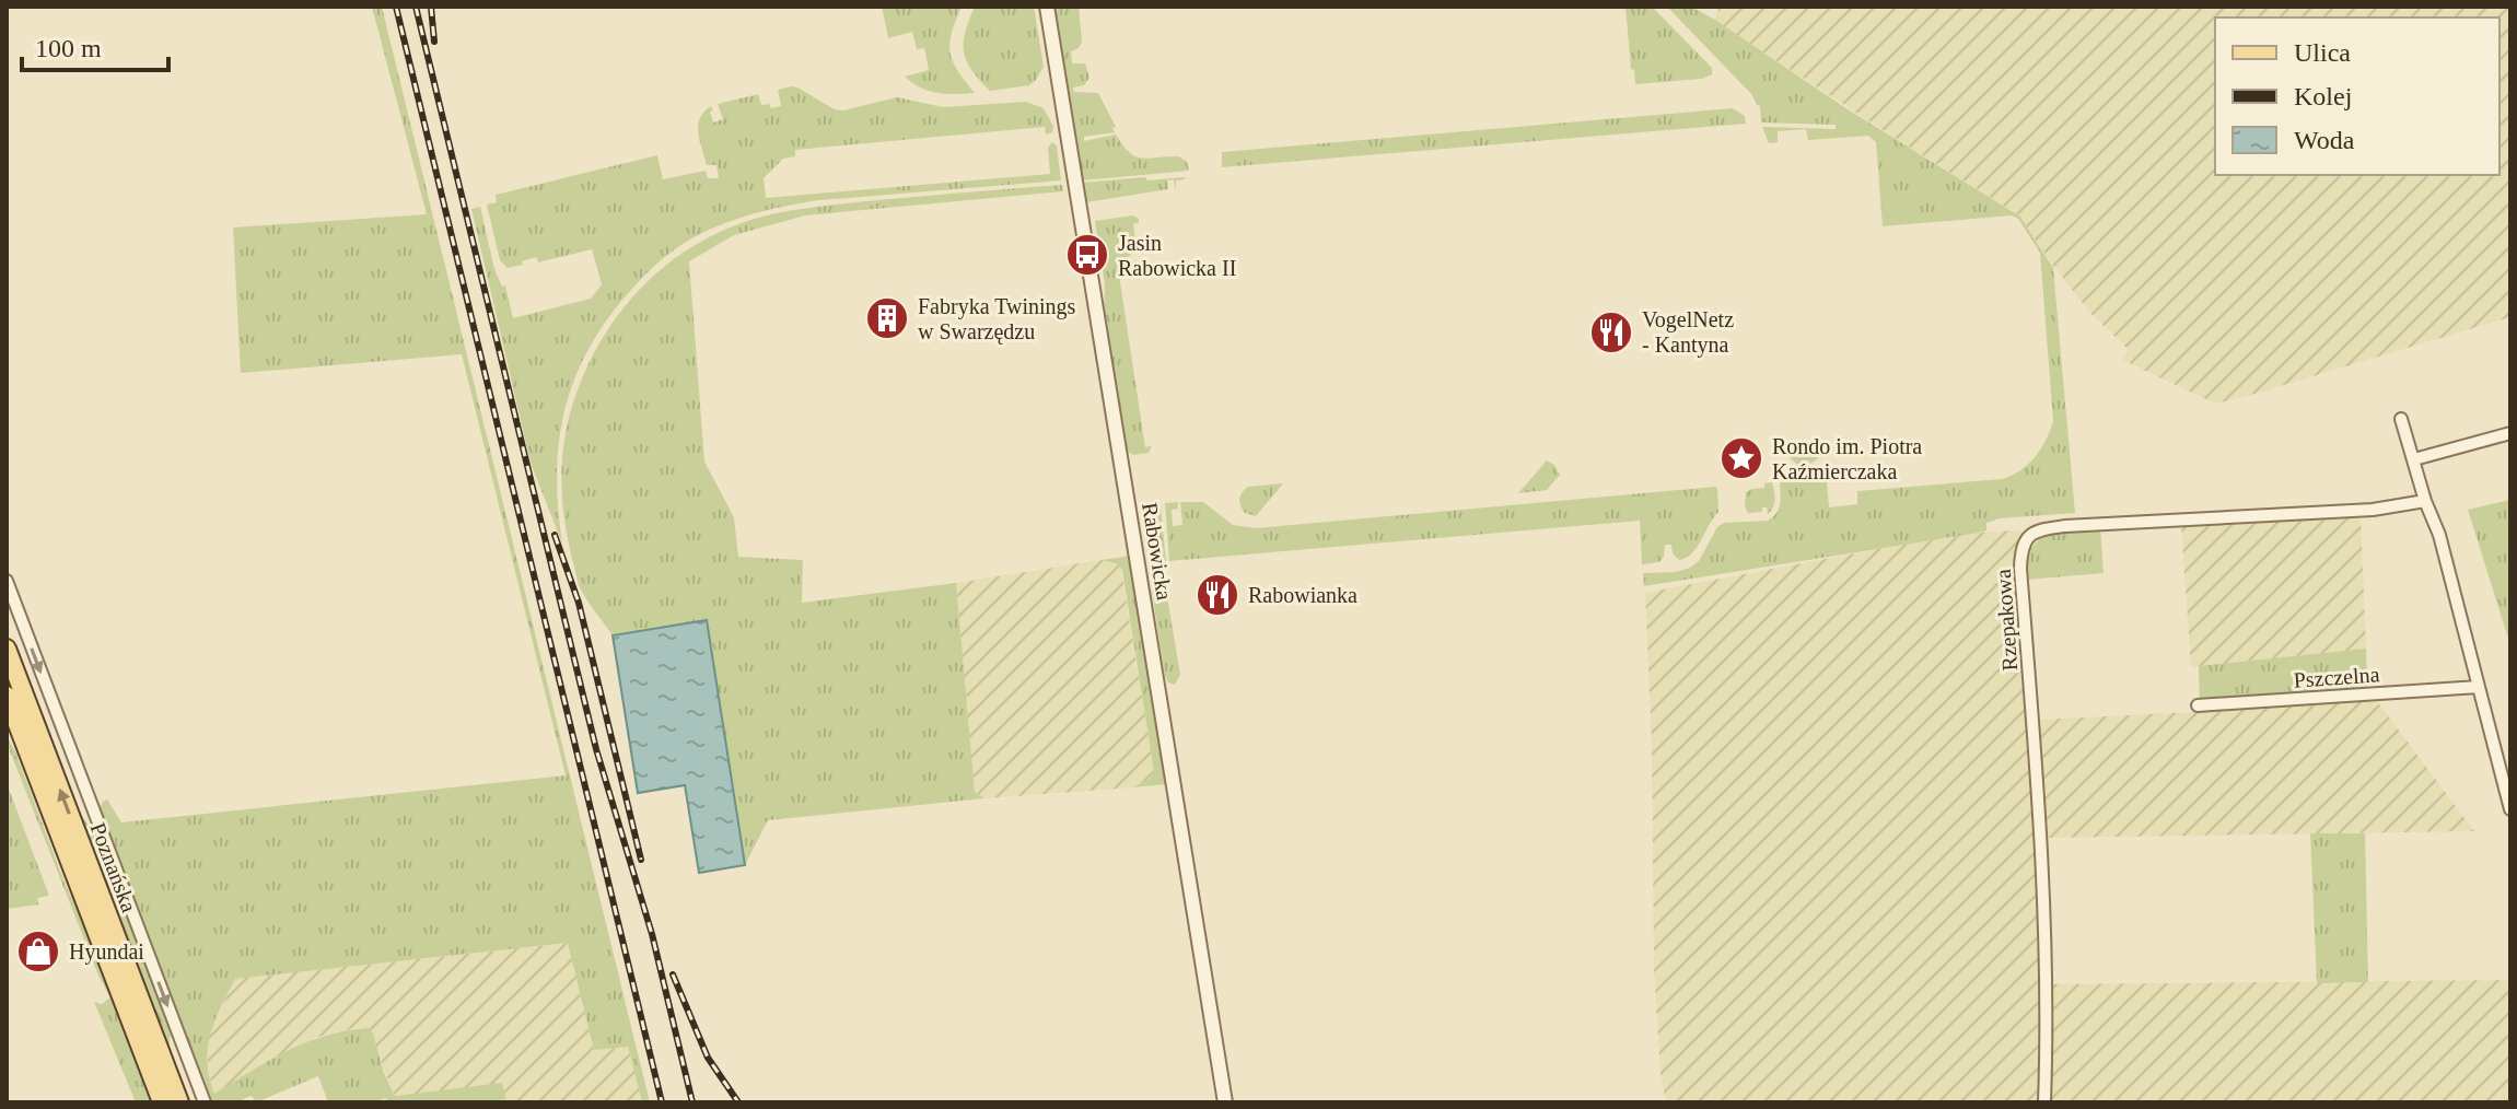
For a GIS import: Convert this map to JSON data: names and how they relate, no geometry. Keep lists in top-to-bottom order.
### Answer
{
  "streets": {
    "main road": ["Poznańska"],
    "street": ["Rabowicka", "Rzepakowa", "Pszczelna"]
  },
  "places": {
    "bus stop": ["Jasin Rabowicka II"],
    "building": ["Fabryka Twinings w Swarzędzu"],
    "restaurant": ["VogelNetz - Kantyna", "Rabowianka"],
    "place": ["Rondo im. Piotra Kaźmierczaka"],
    "shop": ["Hyundai"]
  },
  "legend": ["Ulica", "Kolej", "Woda"],
  "scale_bar": "100 m"
}
